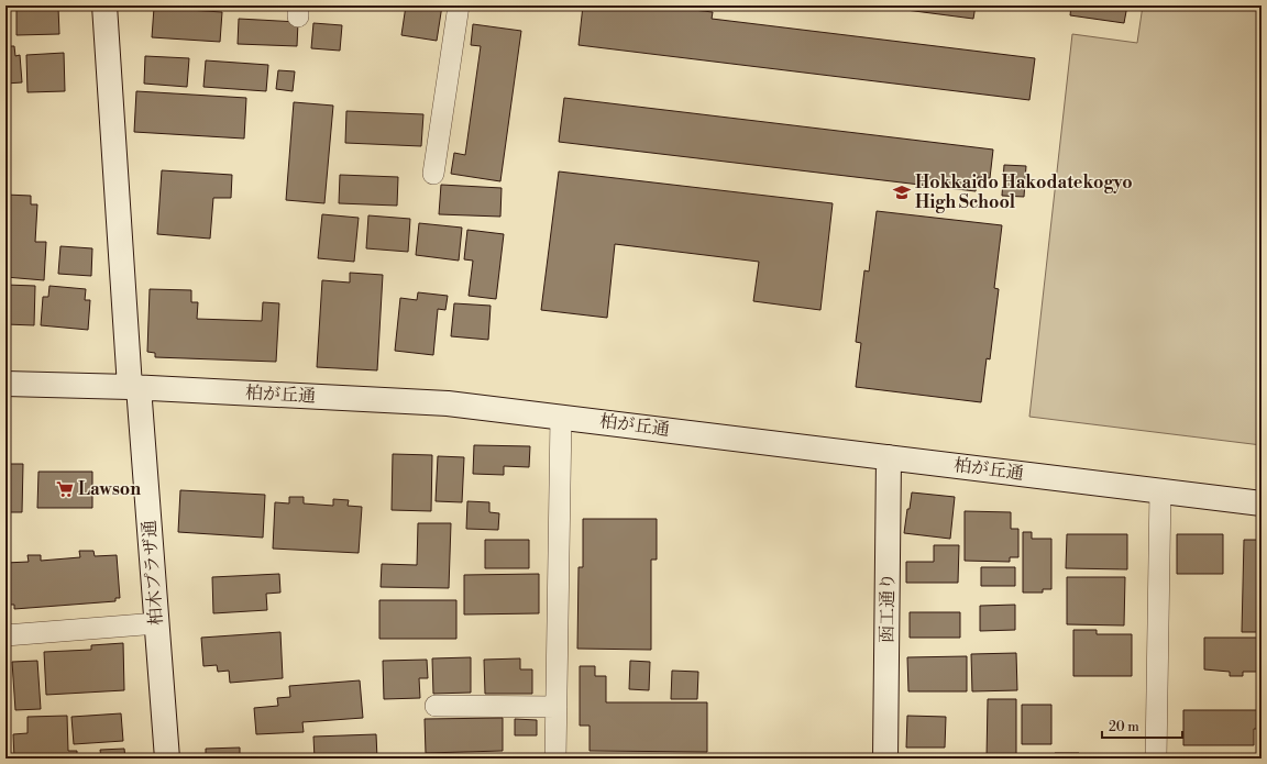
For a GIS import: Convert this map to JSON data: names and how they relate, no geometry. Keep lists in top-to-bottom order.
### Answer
{
  "streets": {
    "street": ["柏が丘通", "柏木プラザ通", "函工通り"]
  },
  "crossings": [
    ["柏が丘通", "柏木プラザ通"],
    ["柏が丘通", "函工通り"]
  ],
  "places": {
    "school or university": ["Hokkaido Hakodatekogyo High School"],
    "supermarket": ["Lawson"]
  },
  "scale_bar": "20 m"
}
